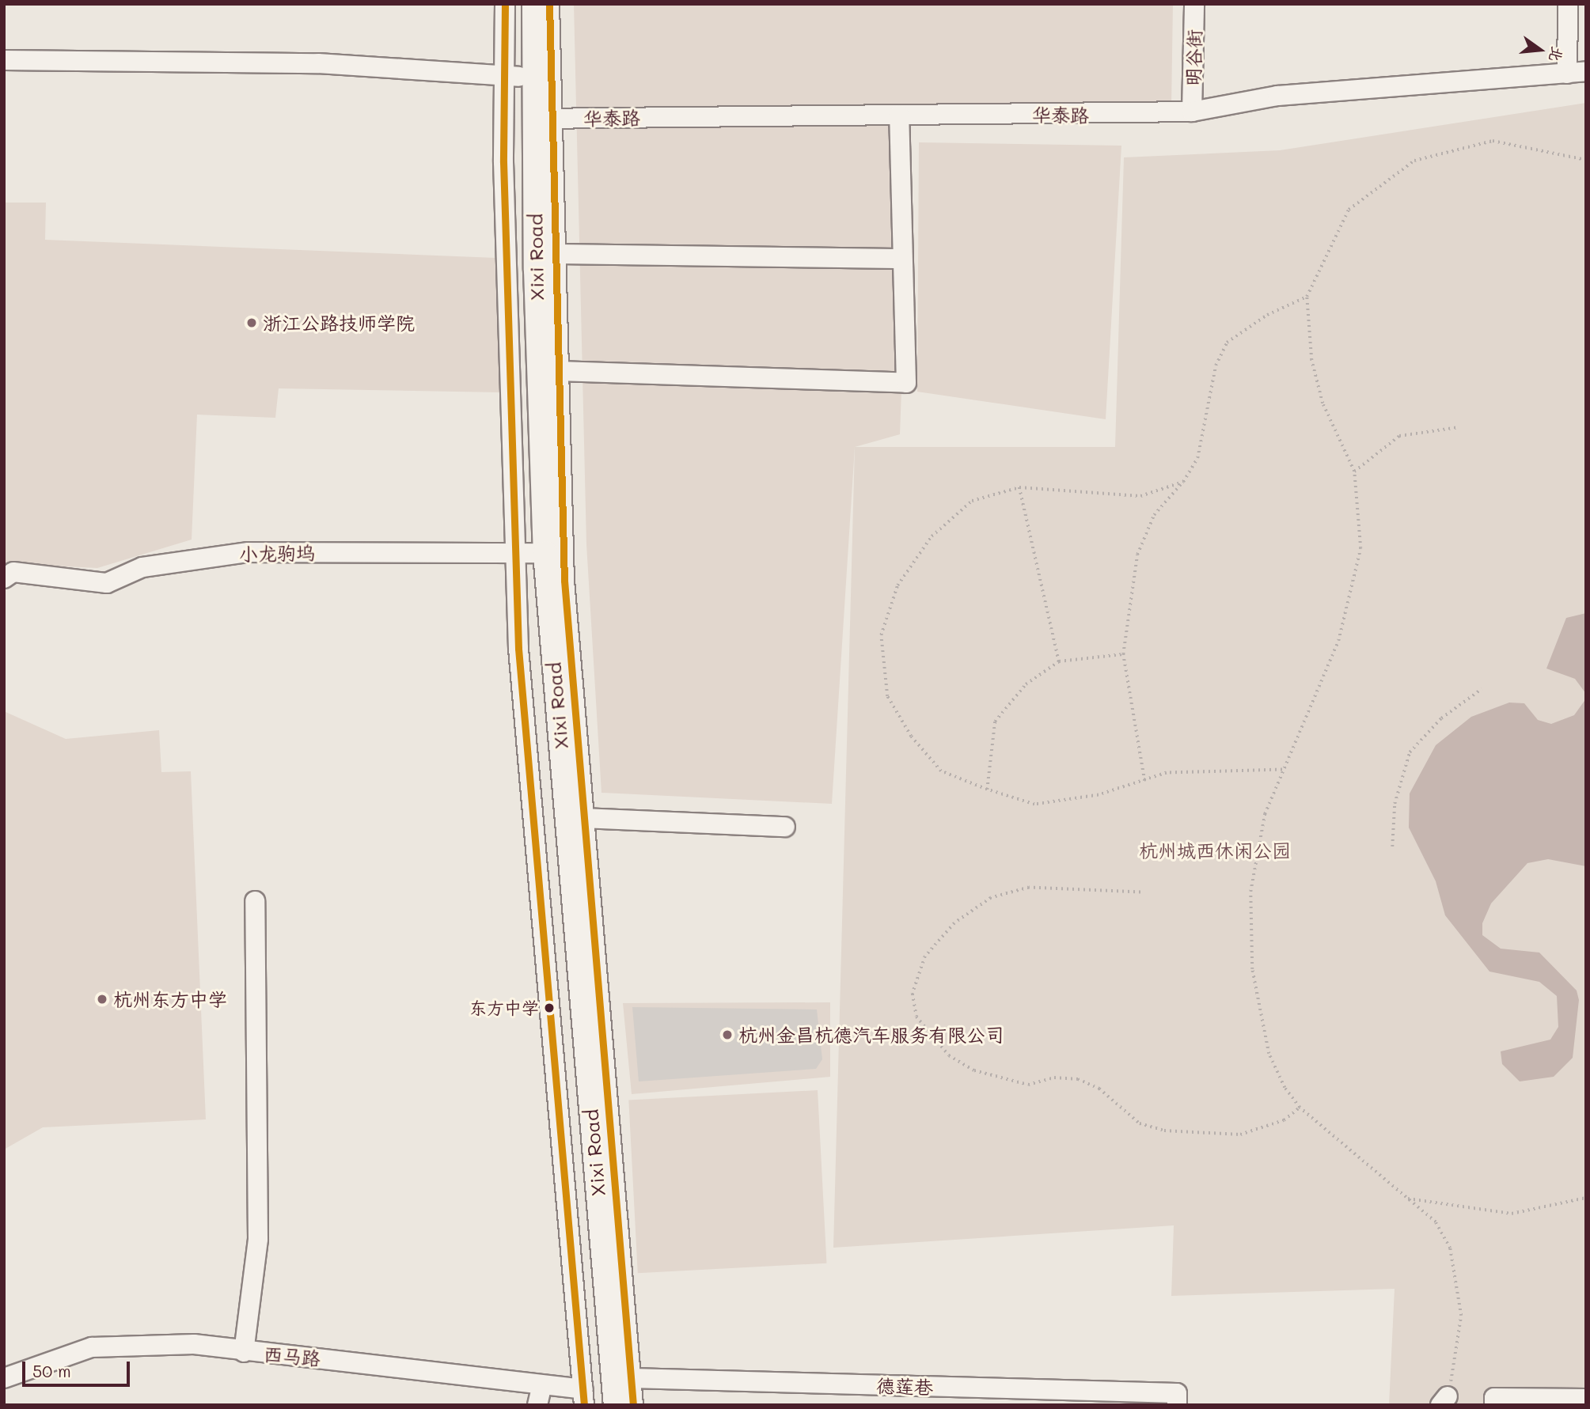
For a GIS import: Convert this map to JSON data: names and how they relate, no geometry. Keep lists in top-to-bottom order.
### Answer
{
  "streets": {
    "main road": ["Xixi Road"],
    "street": [
      "明谷街",
      "华泰路",
      "小龙驹坞",
      "西马路",
      "德莲巷"
    ]
  },
  "crossings": [
    ["明谷街", "华泰路"],
    ["华泰路", "Xixi Road"],
    ["Xixi Road", "小龙驹坞"],
    ["Xixi Road", "西马路"],
    ["Xixi Road", "德莲巷"]
  ],
  "parks": ["杭州城西休闲公园"],
  "places": [
    "浙江公路技师学院",
    "杭州东方中学",
    "东方中学",
    "杭州金昌杭德汽车服务有限公司"
  ],
  "scale_bar": "50 m",
  "north": "right"
}
